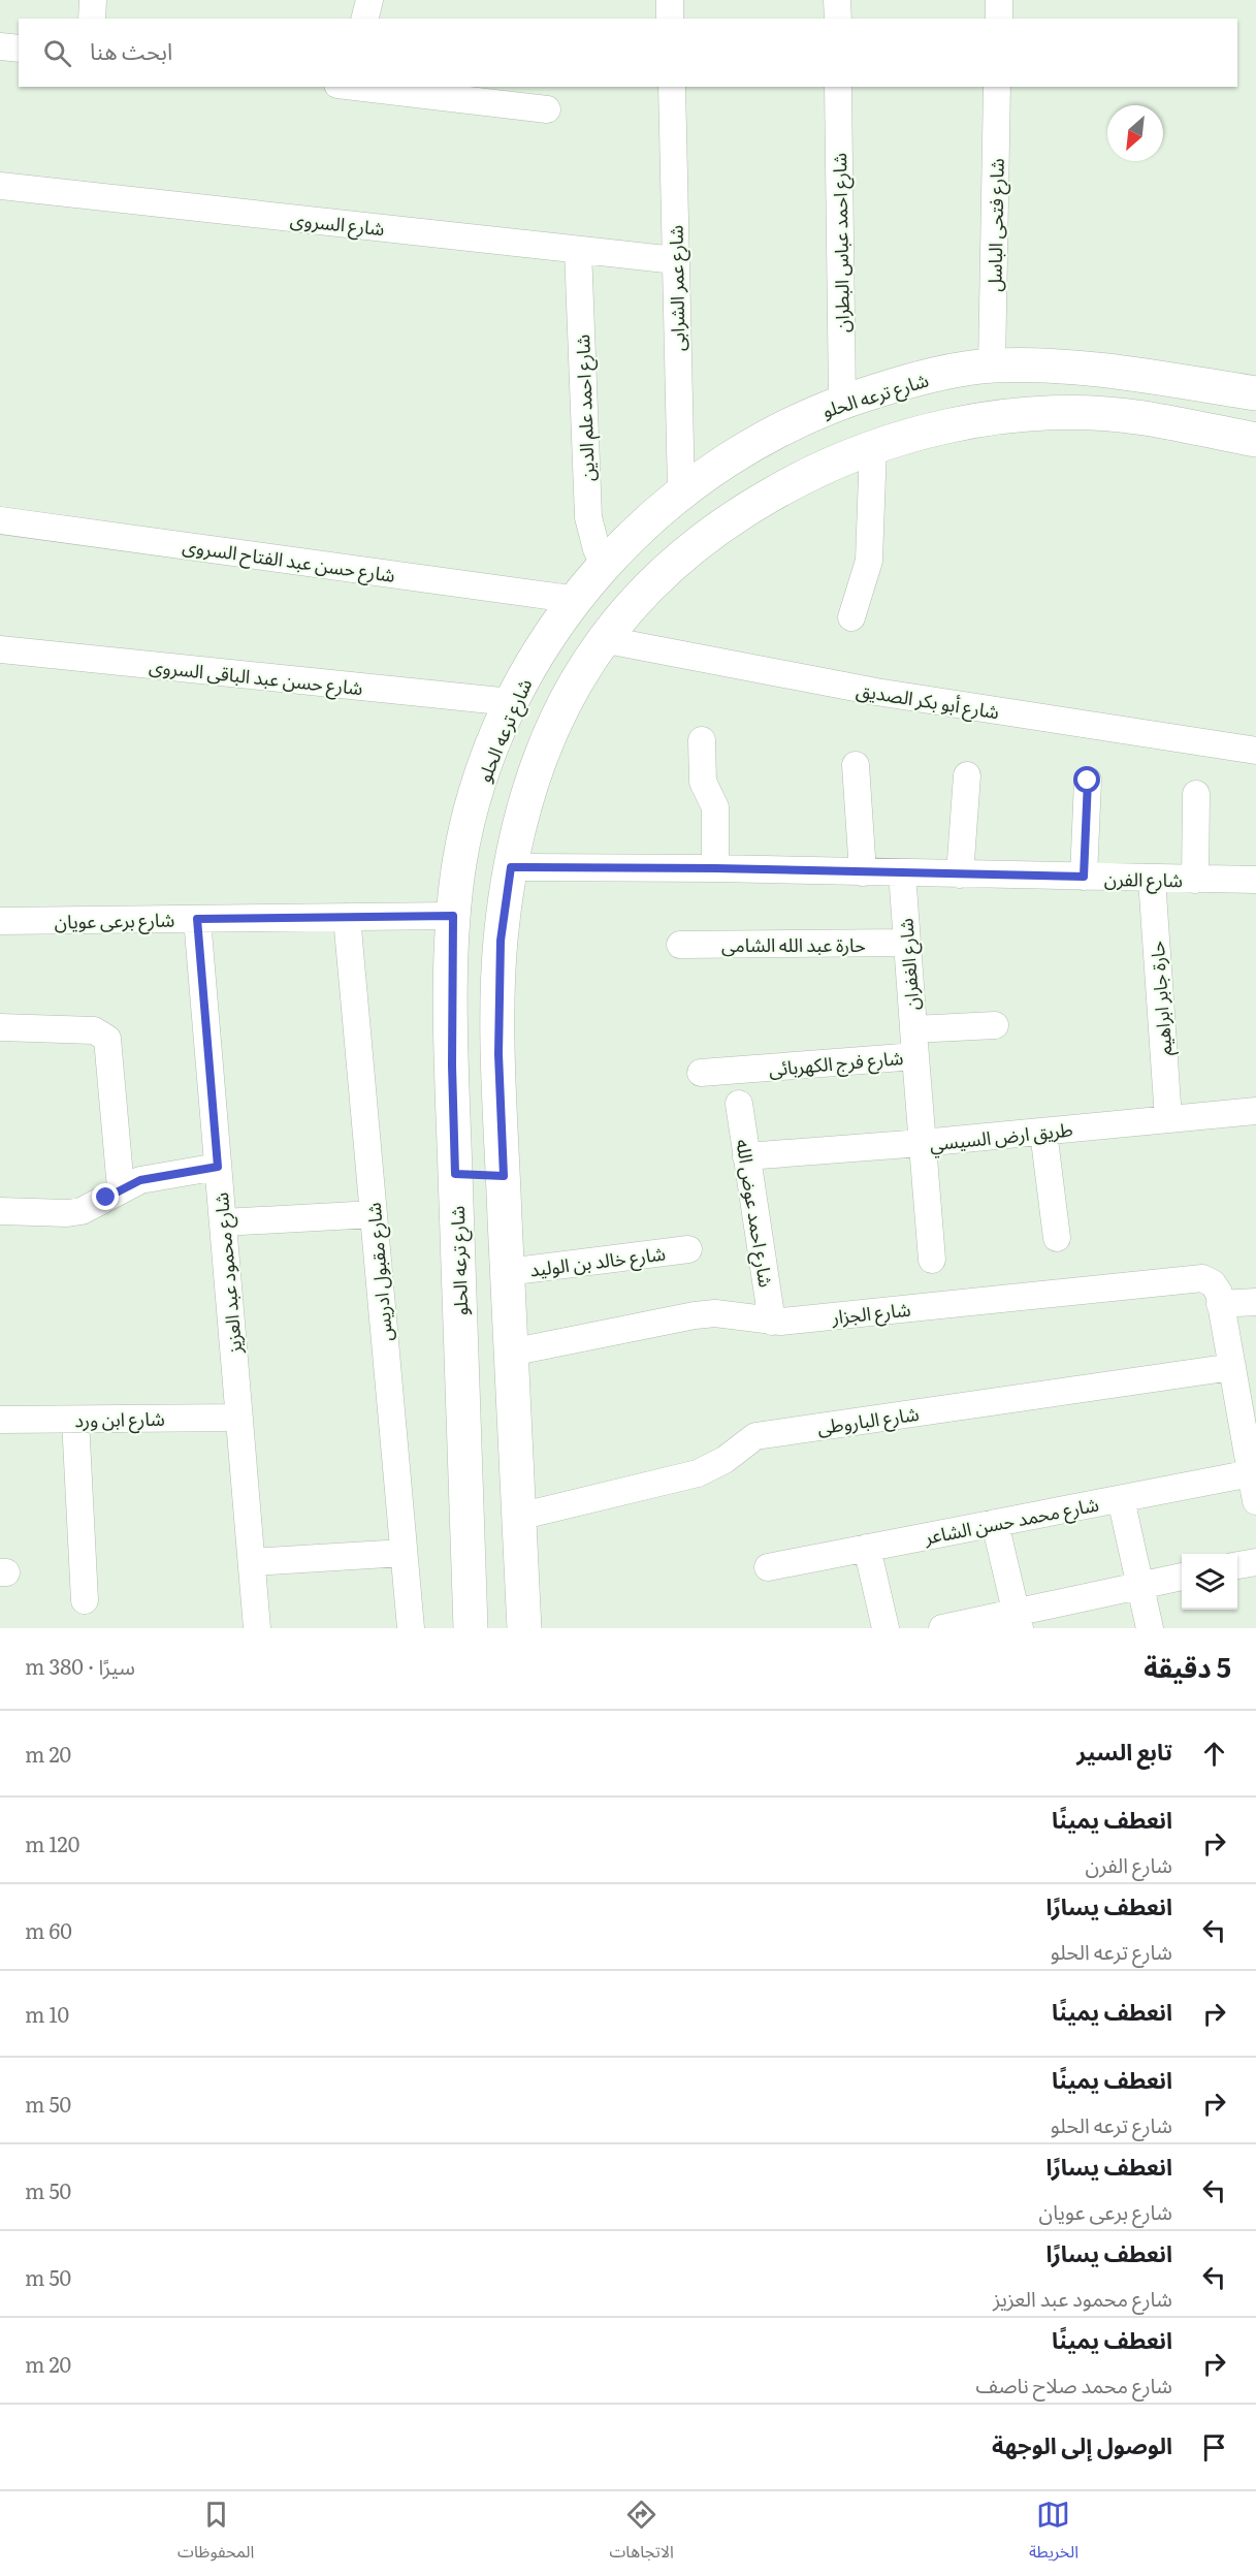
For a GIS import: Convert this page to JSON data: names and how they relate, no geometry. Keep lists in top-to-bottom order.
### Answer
{
  "streets": {
    "street": [
      "شارع السروى",
      "شارع فتحى الباسل",
      "شارع احمد عباس البطران",
      "شارع عمر الشرابى",
      "شارع ترعه الحلو",
      "شارع احمد علم الدين",
      "شارع حسن عبد الفتاح السروى",
      "شارع حسن عبد الباقى السروى",
      "شارع أبو بكر الصديق",
      "شارع الفرن",
      "شارع برعى عويان",
      "حارة عبد الله الشامى",
      "شارع الغفران",
      "حارة جابر ابراهيم",
      "شارع فرج الكهربائى",
      "طريق ارض السيسي",
      "شارع احمد عوض الله",
      "شارع خالد بن الوليد",
      "شارع مقبول ادريس",
      "شارع محمود عبد العزيز",
      "شارع الجزار",
      "شارع ابن ورد",
      "شارع الباروطى",
      "شارع محمد حسن الشاعر"
    ]
  },
  "crossings": [
    ["شارع السروى", "شارع عمر الشرابى"],
    ["شارع السروى", "شارع احمد علم الدين"],
    ["شارع فتحى الباسل", "شارع ترعه الحلو"],
    ["شارع احمد عباس البطران", "شارع ترعه الحلو"],
    ["شارع عمر الشرابى", "شارع ترعه الحلو"],
    ["شارع ترعه الحلو", "شارع احمد علم الدين"],
    ["شارع ترعه الحلو", "شارع حسن عبد الفتاح السروى"],
    ["شارع ترعه الحلو", "شارع حسن عبد الباقى السروى"],
    ["شارع ترعه الحلو", "شارع برعى عويان"],
    ["شارع الفرن", "شارع الغفران"],
    ["شارع الفرن", "حارة جابر ابراهيم"],
    ["شارع برعى عويان", "شارع مقبول ادريس"],
    ["شارع برعى عويان", "شارع محمود عبد العزيز"],
    ["حارة عبد الله الشامى", "شارع الغفران"],
    ["شارع الغفران", "شارع فرج الكهربائى"],
    ["حارة جابر ابراهيم", "طريق ارض السيسي"],
    ["شارع فرج الكهربائى", "طريق ارض السيسي"],
    ["طريق ارض السيسي", "شارع احمد عوض الله"],
    ["شارع احمد عوض الله", "شارع الجزار"],
    ["شارع محمود عبد العزيز", "شارع ابن ورد"]
  ],
  "north": "bottom left",
  "page": {
    "search": "ابحث هنا",
    "heading": ["5 دقيقة", "سيرًا · 380 m"],
    "list": [
      ["تابع السير", "20 m"],
      ["انعطف يمينًا", "شارع الفرن", "120 m"],
      ["انعطف يسارًا", "شارع ترعه الحلو", "60 m"],
      ["انعطف يمينًا", "10 m"],
      ["انعطف يمينًا", "شارع ترعه الحلو", "50 m"],
      ["انعطف يسارًا", "شارع برعى عويان", "50 m"],
      ["انعطف يسارًا", "شارع محمود عبد العزيز", "50 m"],
      ["انعطف يمينًا", "شارع محمد صلاح ناصف", "20 m"],
      "الوصول إلى الوجهة"
    ],
    "nav": ["الخريطة", "الاتجاهات", "المحفوظات"]
  }
}
